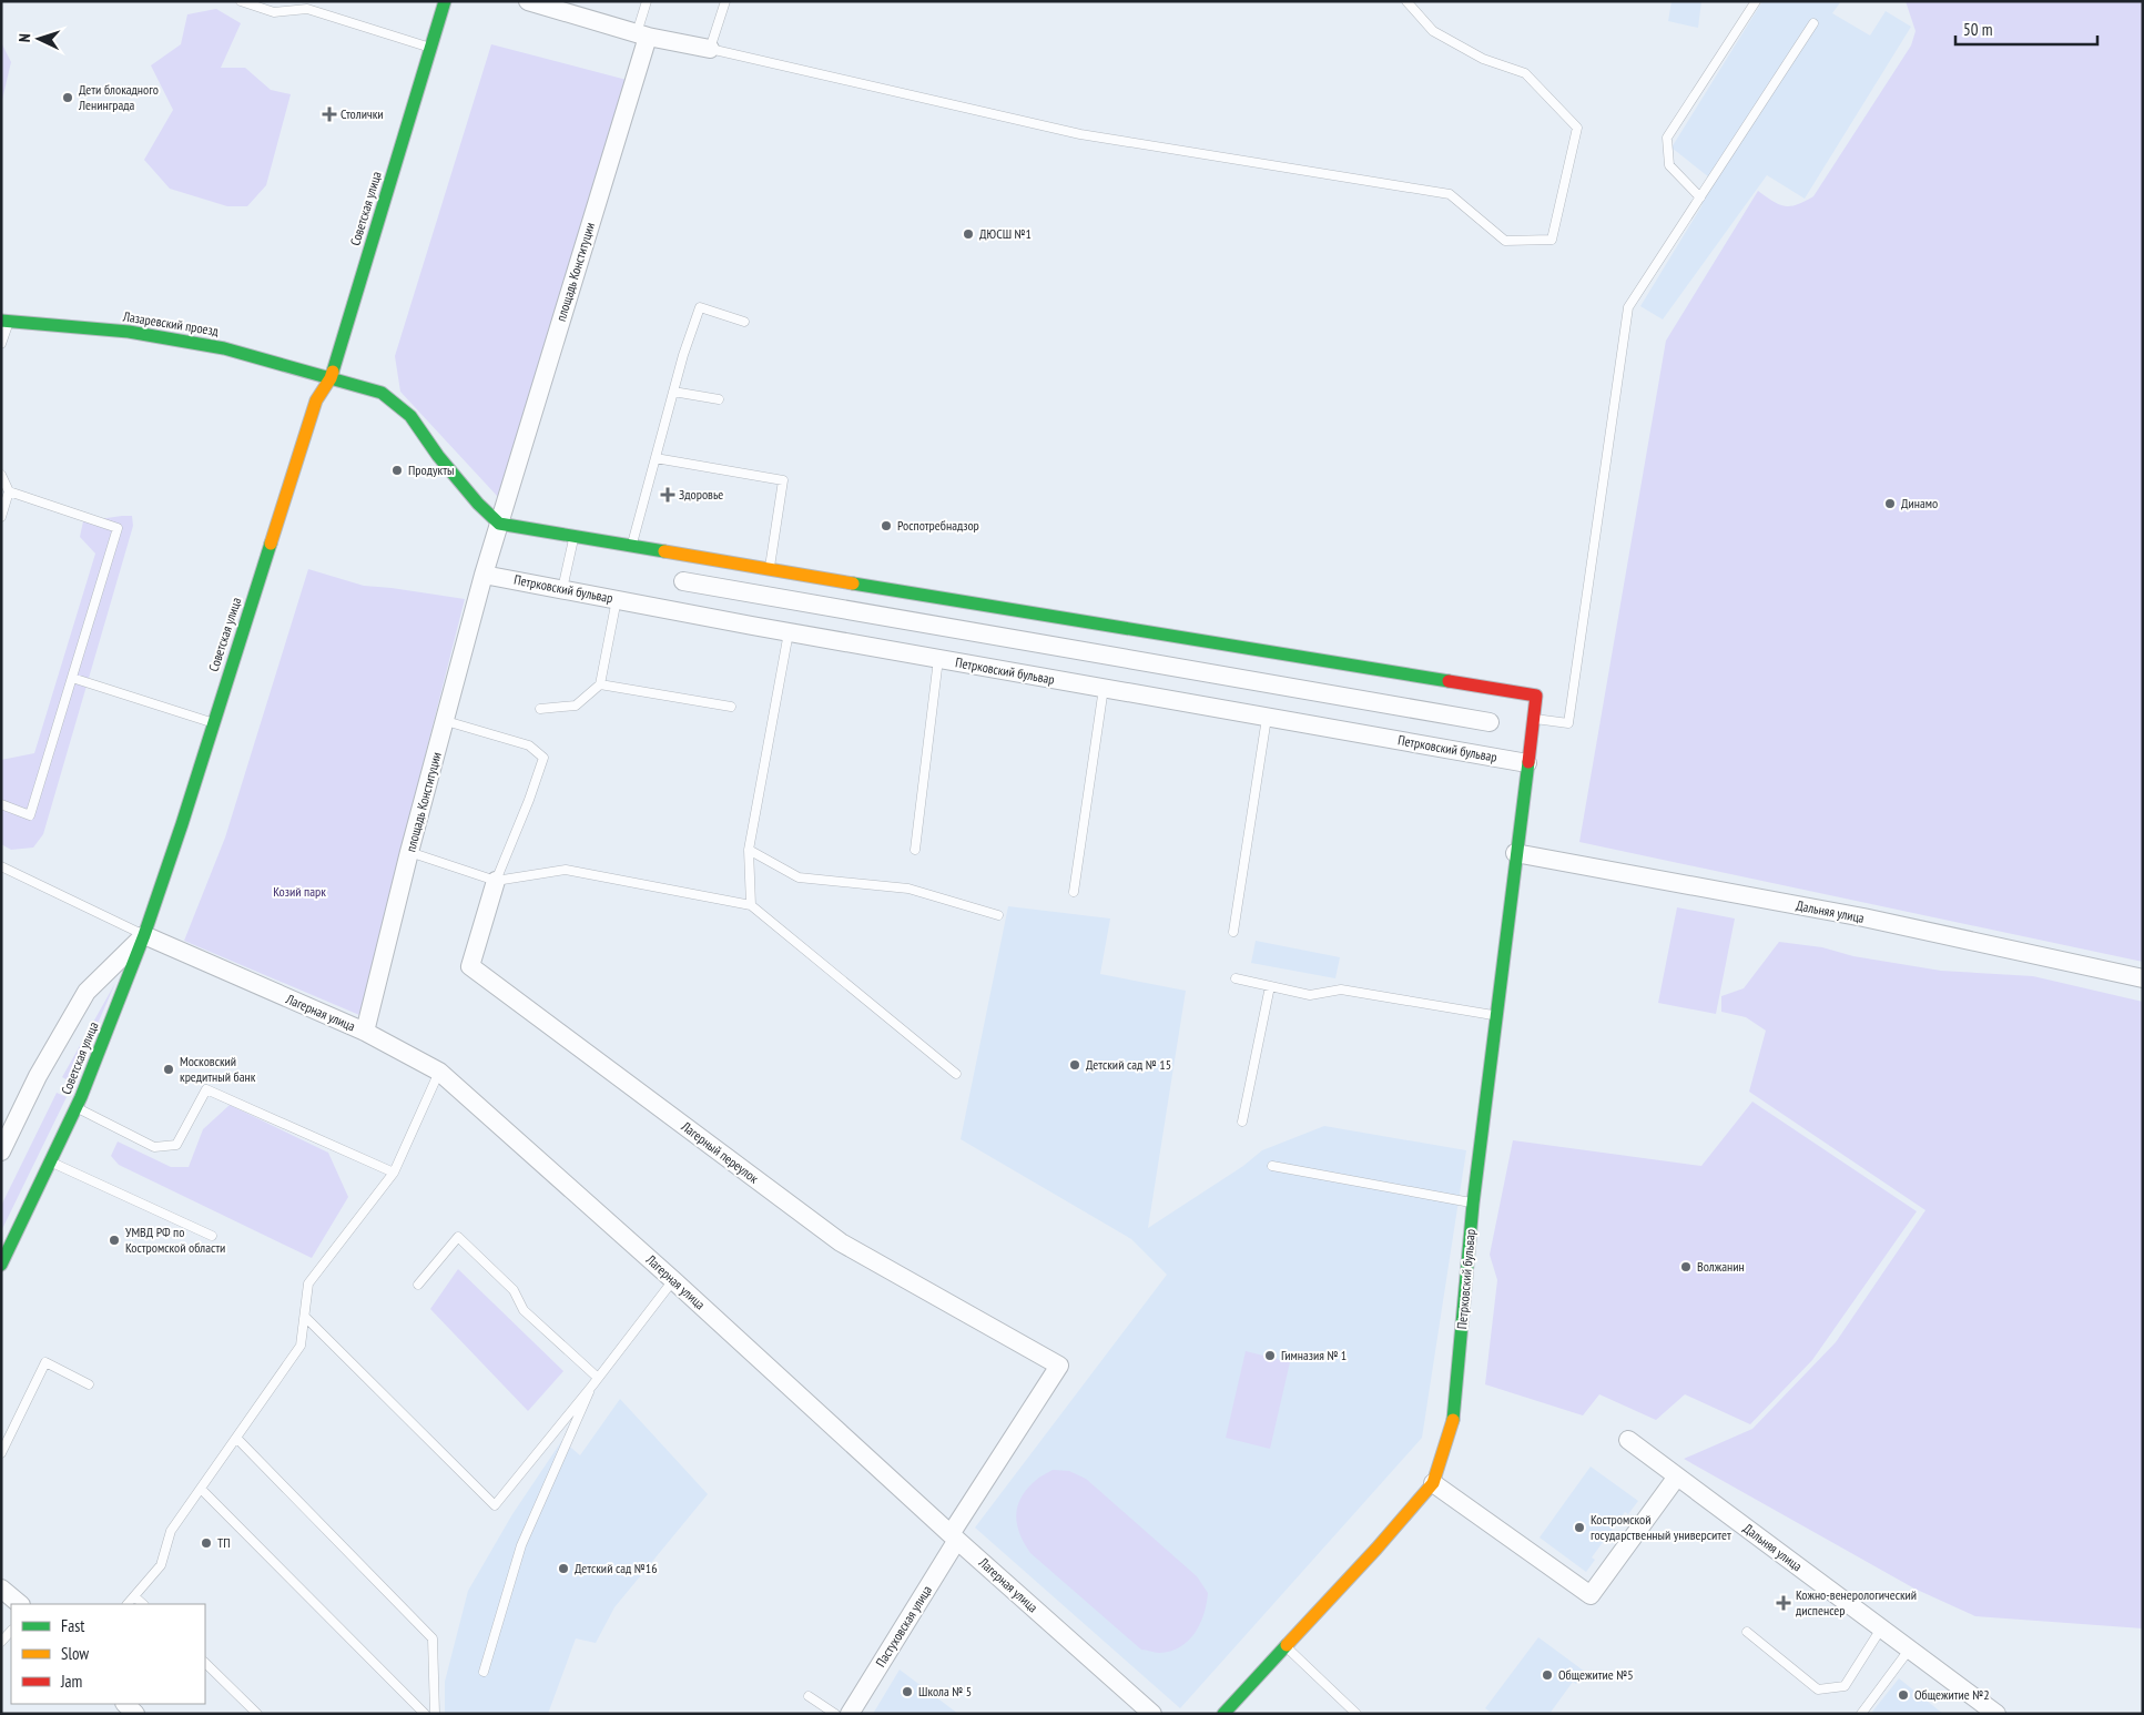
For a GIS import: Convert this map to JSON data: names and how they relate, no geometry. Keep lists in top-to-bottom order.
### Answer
{
  "streets": {
    "street": [
      "Советская улица",
      "площадь Конституции",
      "Лазаревский проезд",
      "Петрковский бульвар",
      "Дальняя улица",
      "Лагерная улица",
      "Лагерный переулок",
      "Пастуховская улица"
    ]
  },
  "crossings": [
    ["Советская улица", "Лазаревский проезд"],
    ["Советская улица", "Лагерная улица"],
    ["площадь Конституции", "Лазаревский проезд"],
    ["площадь Конституции", "Петрковский бульвар"],
    ["площадь Конституции", "Лагерная улица"],
    ["Лазаревский проезд", "Петрковский бульвар"],
    ["Петрковский бульвар", "Дальняя улица"],
    ["Лагерная улица", "Пастуховская улица"],
    ["Лагерный переулок", "Пастуховская улица"]
  ],
  "parks": ["Козий парк"],
  "places": {
    "other": [
      "Дети блокадного Ленинграда",
      "ДЮСШ №1",
      "Продукты",
      "Динамо",
      "Роспотребнадзор",
      "Детский сад № 15",
      "Московский кредитный банк",
      "УМВД РФ по Костромской области",
      "Волжанин",
      "Гимназия № 1",
      "Костромской государственный университет",
      "ТП",
      "Детский сад №16",
      "Общежитие №5",
      "Школа № 5",
      "Общежитие №2"
    ],
    "health": ["Столички", "Здоровье", "Кожно-венерологический диспенсер"]
  },
  "legend": ["Fast", "Slow", "Jam"],
  "scale_bar": "50 m",
  "north": "left"
}
